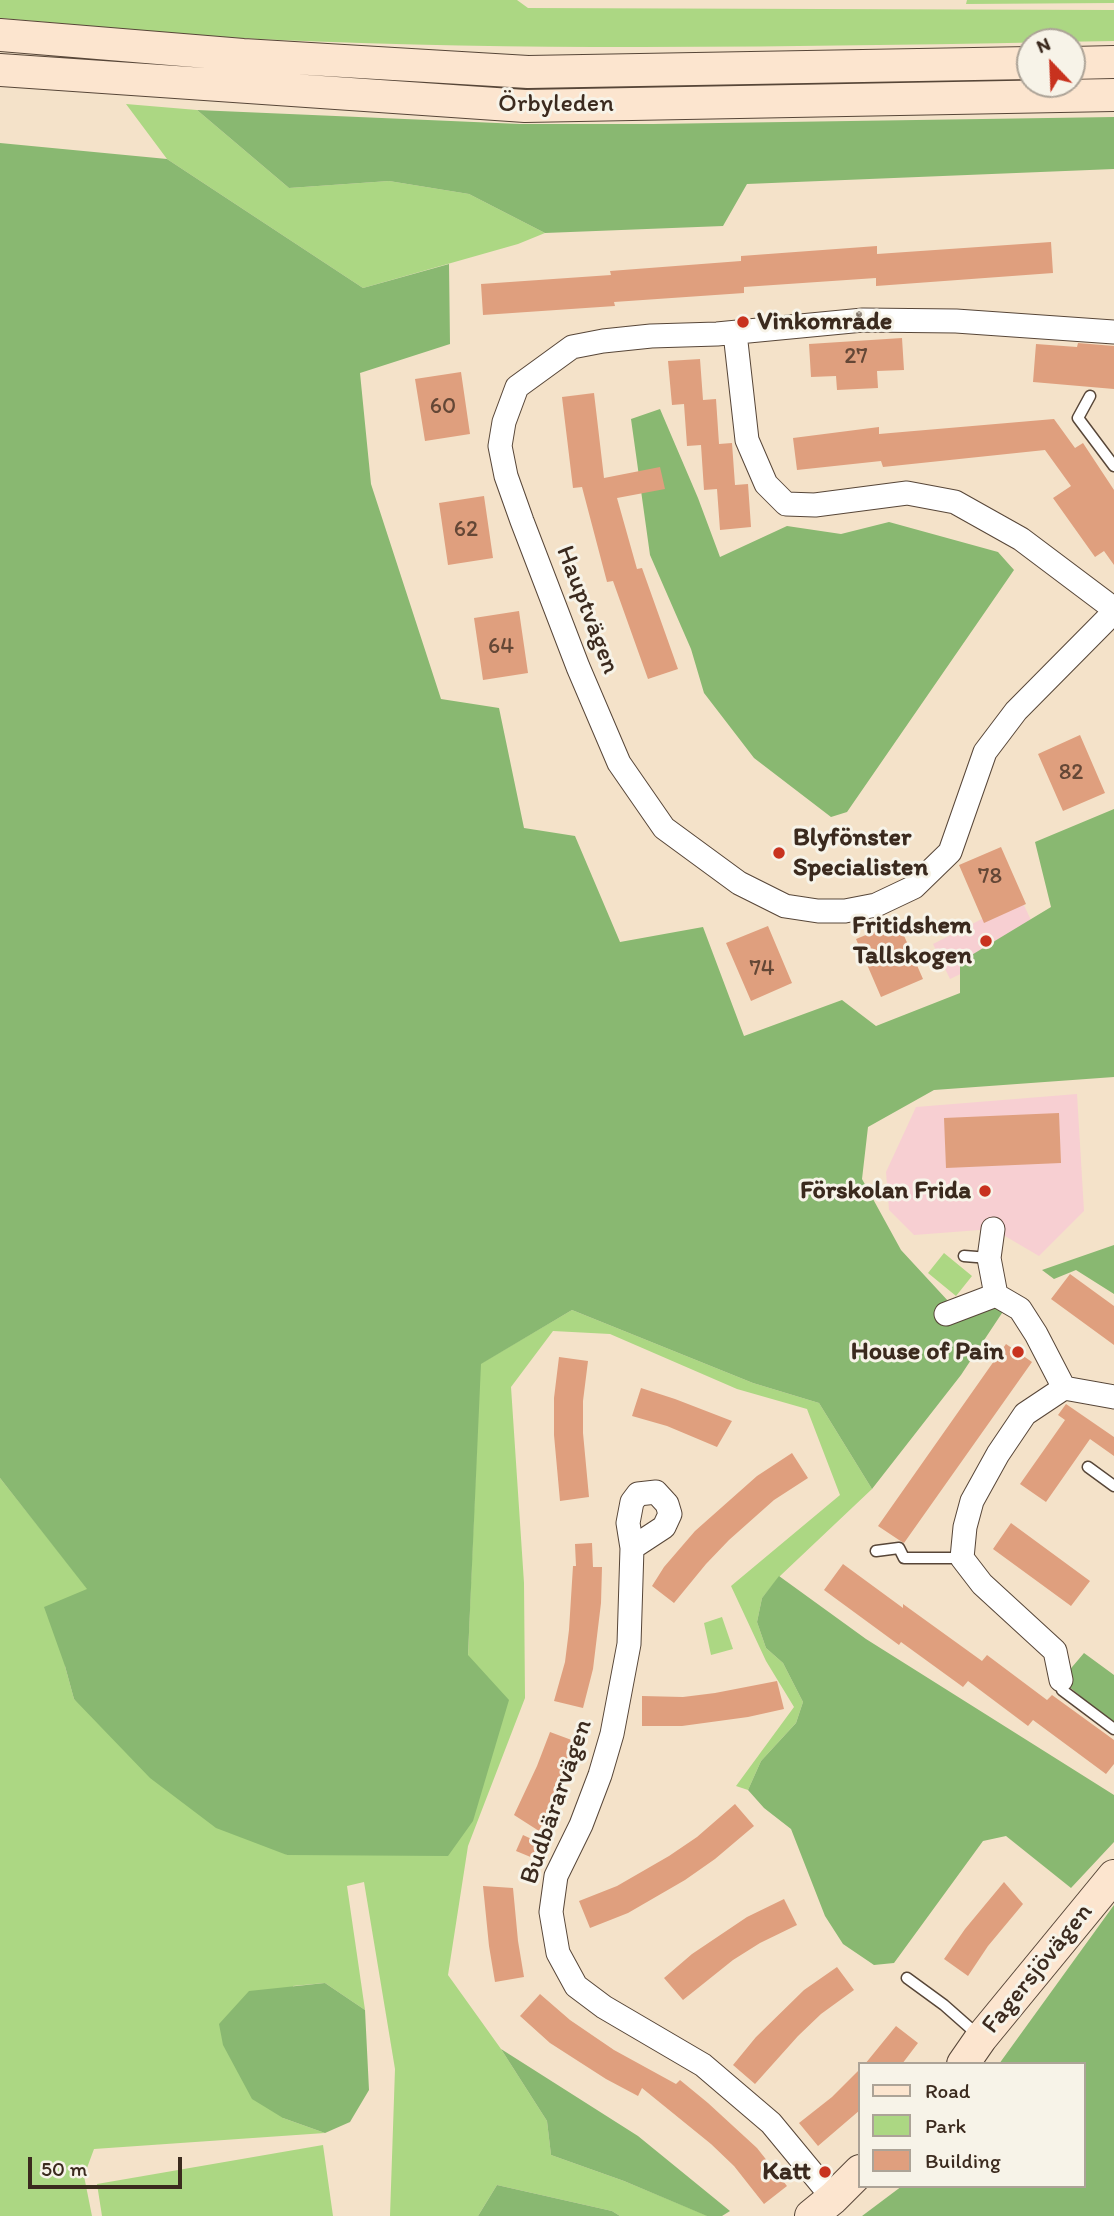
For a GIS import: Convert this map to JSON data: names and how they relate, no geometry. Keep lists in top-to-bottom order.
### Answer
{
  "streets": {
    "main road": ["Örbyleden", "Fagersjövägen"],
    "street": ["Hauptvägen", "Budbärarvägen"]
  },
  "places": [
    "Vinkområde",
    "Blyfönster Specialisten",
    "Fritidshem Tallskogen",
    "Förskolan Frida",
    "House of Pain",
    "Katt"
  ],
  "house_numbers": [
    "27",
    "60",
    "62",
    "64",
    "82",
    "78",
    "74"
  ],
  "legend": ["Road", "Park", "Building"],
  "scale_bar": "50 m",
  "north": "top left"
}
